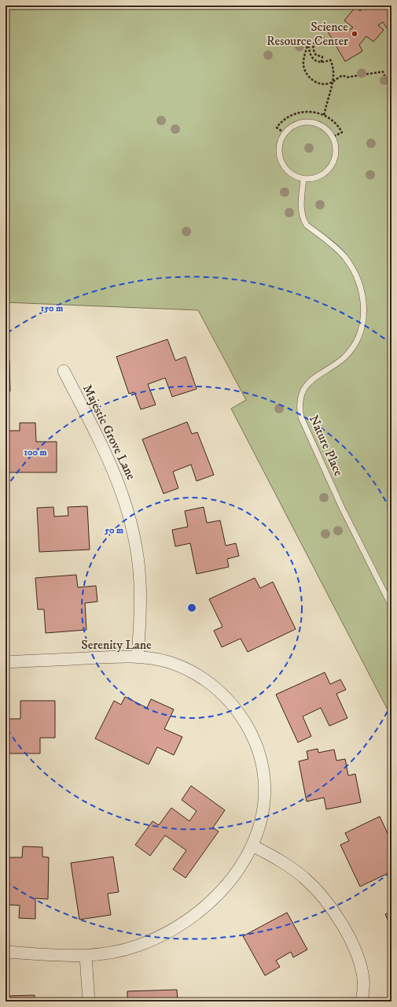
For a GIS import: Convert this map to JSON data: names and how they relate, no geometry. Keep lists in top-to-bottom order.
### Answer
{
  "streets": {
    "street": ["Majestic Grove Lane", "Serenity Lane"],
    "lane": ["Nature Place"]
  },
  "crossings": [
    ["Majestic Grove Lane", "Serenity Lane"]
  ],
  "places": ["Science Resource Center"],
  "rings": ["150 m", "100 m", "50 m"]
}
